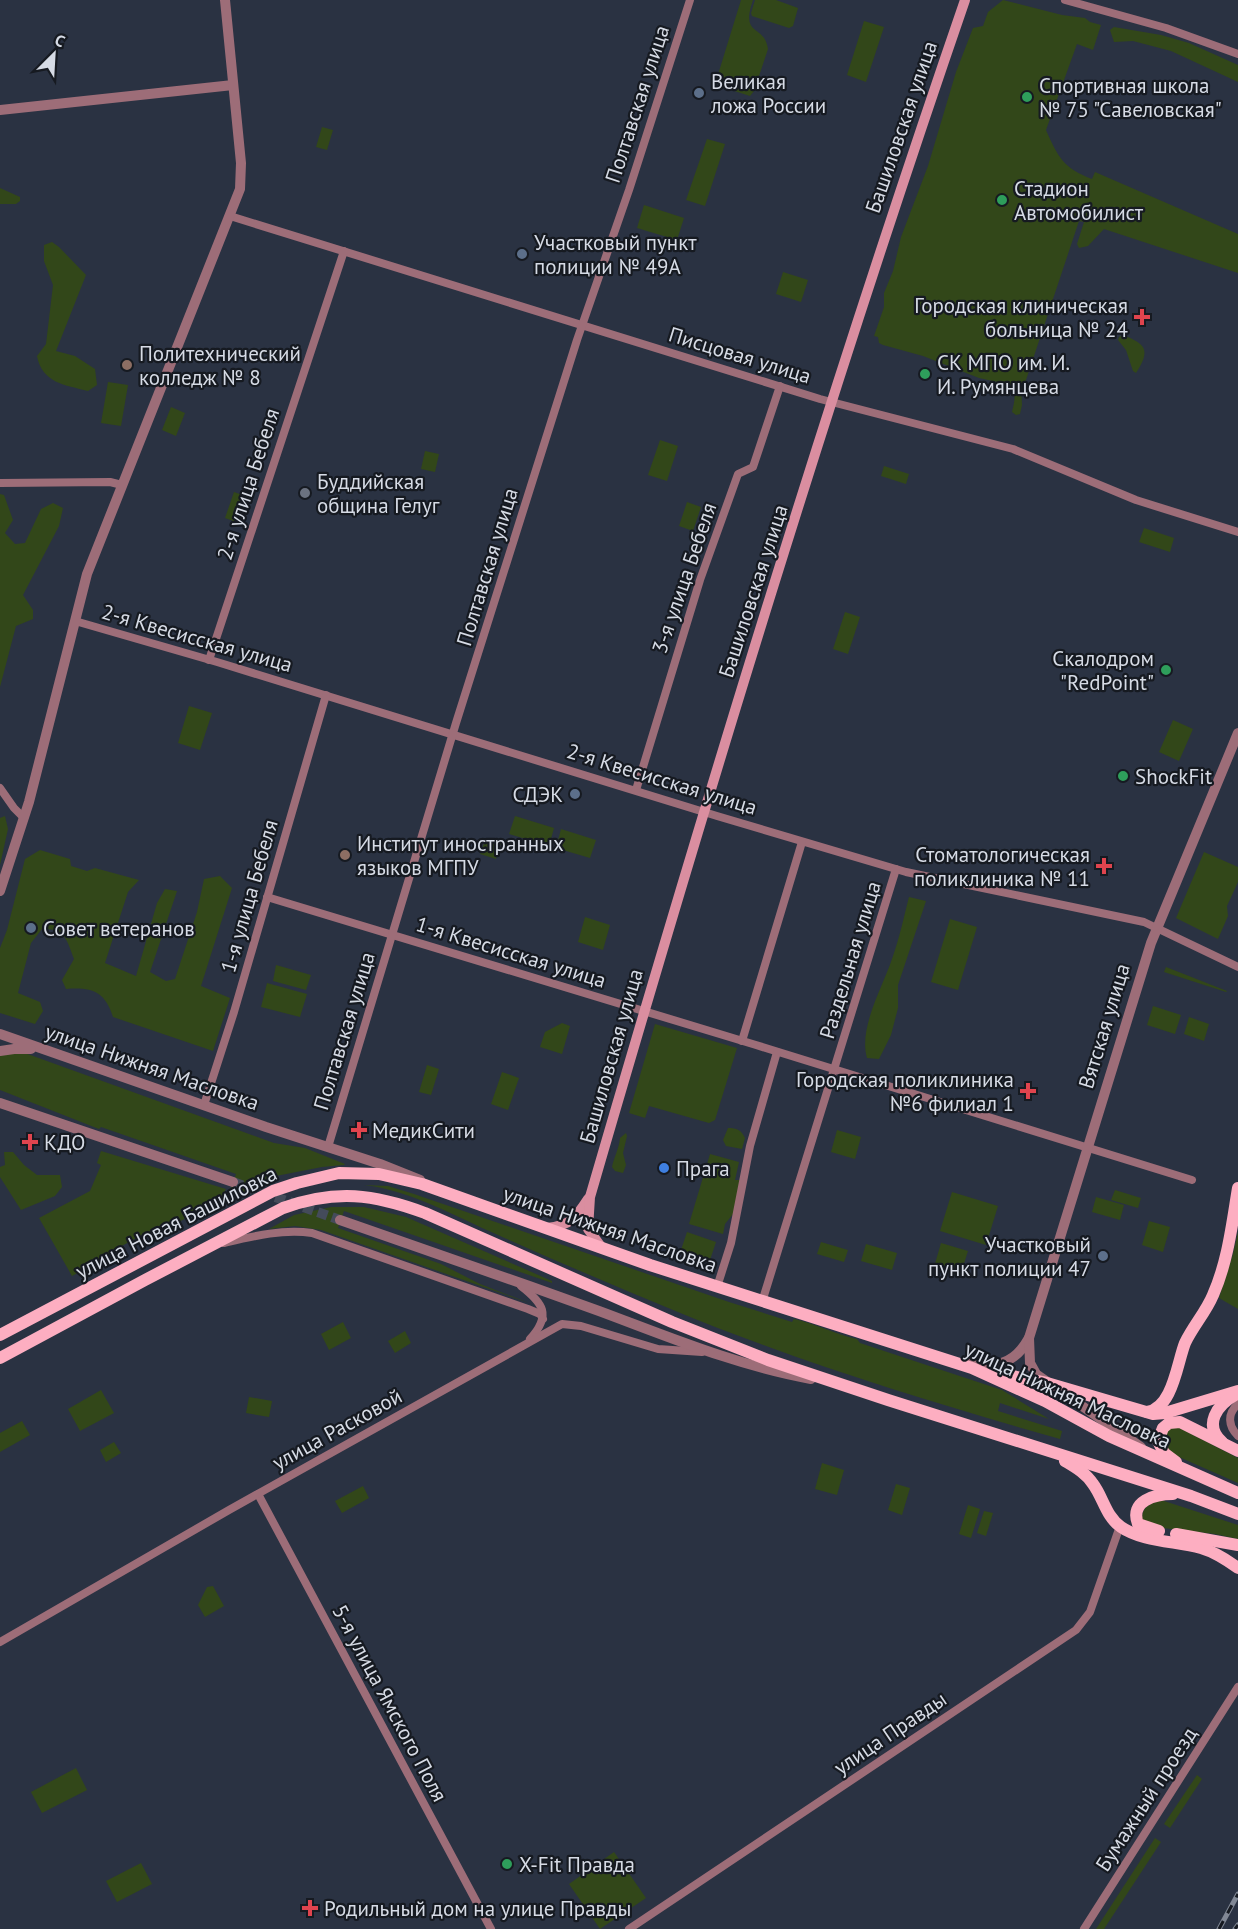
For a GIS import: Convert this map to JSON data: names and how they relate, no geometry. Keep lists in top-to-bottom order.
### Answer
{
  "streets": {
    "main road": ["Башиловская улица", "улица Нижняя Масловка", "улица Новая Башиловка"],
    "street": [
      "Полтавская улица",
      "Писцовая улица",
      "2-я улица Бебеля",
      "3-я улица Бебеля",
      "2-я Квесисская улица",
      "1-я улица Бебеля",
      "1-я Квесисская улица",
      "Раздельная улица",
      "Вятская улица",
      "улица Расковой",
      "5-я улица Ямского Поля",
      "улица Правды",
      "Бумажный проезд"
    ]
  },
  "crossings": [
    ["Полтавская улица", "Писцовая улица"],
    ["Полтавская улица", "2-я Квесисская улица"],
    ["Полтавская улица", "1-я Квесисская улица"],
    ["Полтавская улица", "улица Нижняя Масловка"],
    ["Башиловская улица", "Писцовая улица"],
    ["Башиловская улица", "2-я Квесисская улица"],
    ["Башиловская улица", "1-я Квесисская улица"],
    ["Башиловская улица", "улица Нижняя Масловка"],
    ["Писцовая улица", "2-я улица Бебеля"],
    ["Писцовая улица", "3-я улица Бебеля"],
    ["2-я улица Бебеля", "2-я Квесисская улица"],
    ["3-я улица Бебеля", "2-я Квесисская улица"],
    ["2-я Квесисская улица", "1-я улица Бебеля"],
    ["2-я Квесисская улица", "Раздельная улица"],
    ["2-я Квесисская улица", "Вятская улица"],
    ["1-я улица Бебеля", "1-я Квесисская улица"],
    ["1-я улица Бебеля", "улица Нижняя Масловка"],
    ["1-я Квесисская улица", "Раздельная улица"],
    ["1-я Квесисская улица", "Вятская улица"],
    ["Раздельная улица", "улица Нижняя Масловка"],
    ["Вятская улица", "улица Нижняя Масловка"],
    ["улица Нижняя Масловка", "улица Новая Башиловка"],
    ["улица Расковой", "5-я улица Ямского Поля"]
  ],
  "places": {
    "other": [
      "Великая ложа России",
      "Спортивная школа № 75 \"Савеловская\"",
      "Стадион Автомобилист",
      "Участковый пункт полиции № 49А",
      "Политехнический колледж № 8",
      "СК МПО им. И. И. Румянцева",
      "Буддийская община Гелуг",
      "Скалодром \"RedPoint\"",
      "ShockFit",
      "СДЭК",
      "Институт иностранных языков МГПУ",
      "Совет ветеранов",
      "Прага",
      "Участковый пункт полиции 47",
      "X-Fit Правда"
    ],
    "health": [
      "Городская клиническая больница № 24",
      "Стоматологическая поликлиника № 11",
      "Городская поликлиника №6 филиал 1",
      "МедикСити",
      "КДО",
      "Родильный дом на улице Правды"
    ]
  },
  "north": "top right"
}
